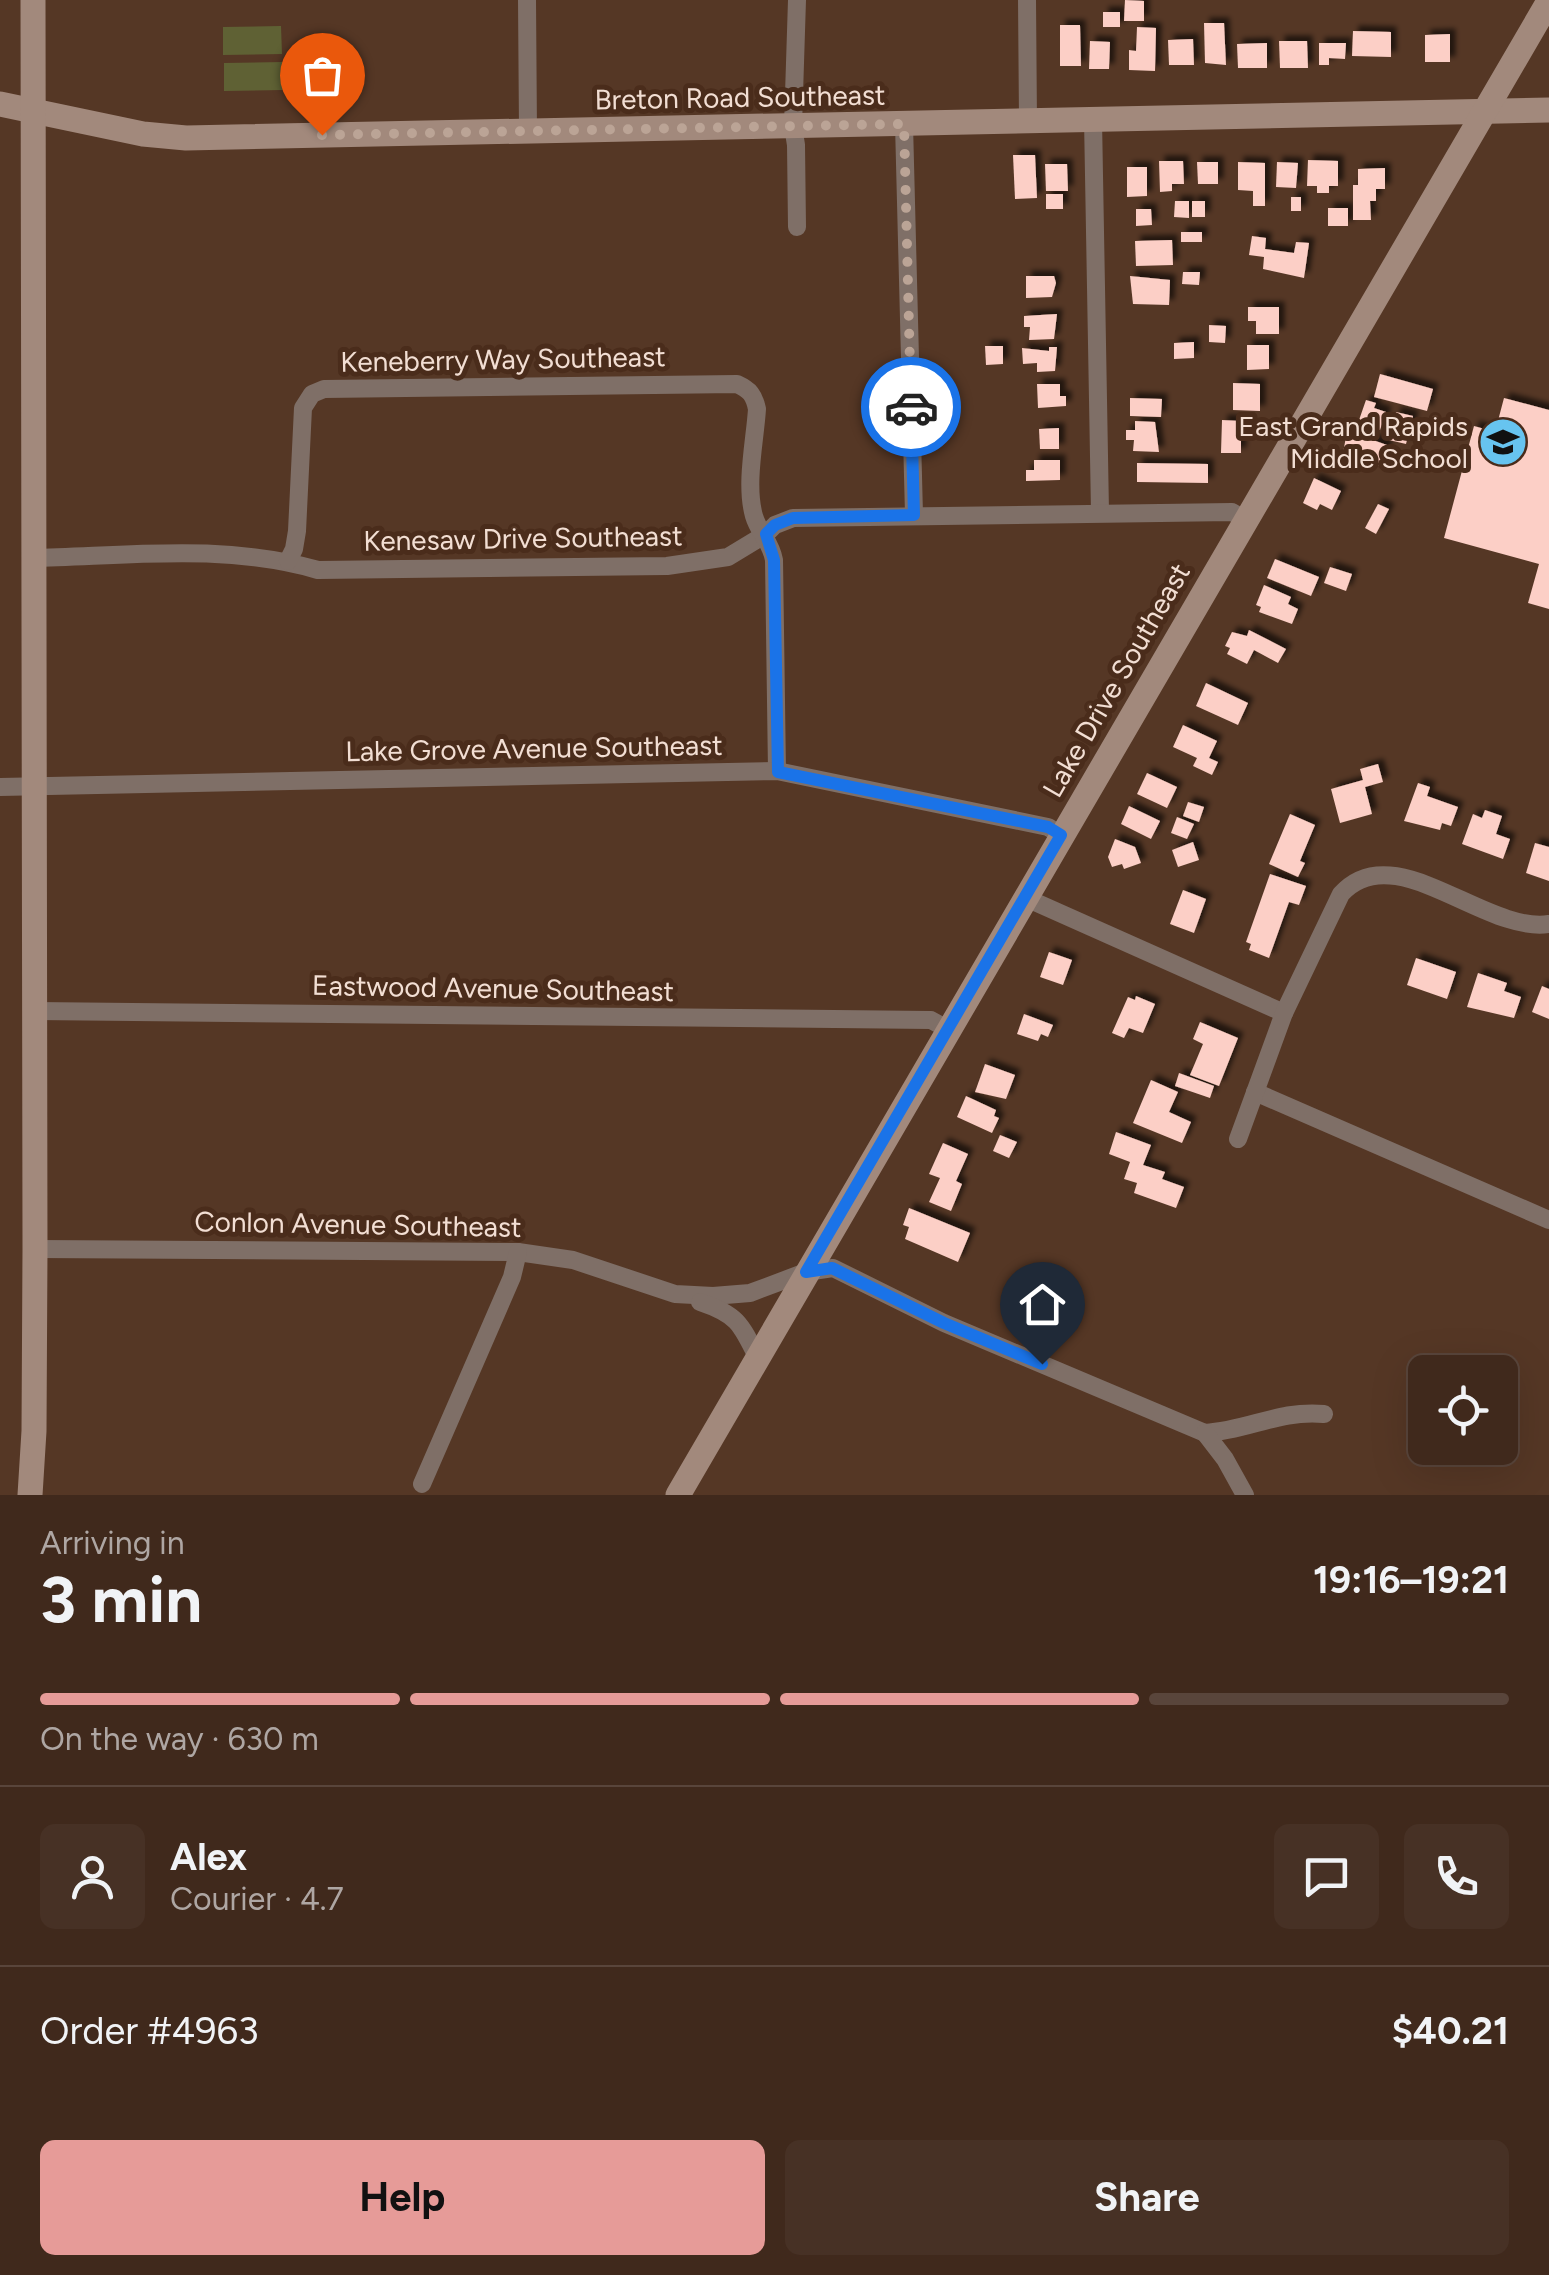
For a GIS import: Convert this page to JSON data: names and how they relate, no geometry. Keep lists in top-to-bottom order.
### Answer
{
  "streets": {
    "main road": ["Breton Road Southeast", "Lake Drive Southeast"],
    "street": [
      "Keneberry Way Southeast",
      "Kenesaw Drive Southeast",
      "Lake Grove Avenue Southeast",
      "Eastwood Avenue Southeast",
      "Conlon Avenue Southeast"
    ]
  },
  "crossings": [
    ["Breton Road Southeast", "Lake Drive Southeast"],
    ["Keneberry Way Southeast", "Kenesaw Drive Southeast"],
    ["Kenesaw Drive Southeast", "Lake Drive Southeast"],
    ["Lake Drive Southeast", "Lake Grove Avenue Southeast"],
    ["Lake Drive Southeast", "Eastwood Avenue Southeast"],
    ["Lake Drive Southeast", "Conlon Avenue Southeast"]
  ],
  "places": {
    "school or university": ["East Grand Rapids Middle School"]
  },
  "page": {
    "heading": ["3 min", "Arriving in", "19:16–19:21"],
    "panel": [
      "Alex",
      "Courier · 4.7",
      "Order #4963",
      "$40.21"
    ],
    "bar": "On the way · 630 m",
    "buttons": ["Help", "Share"]
  }
}
